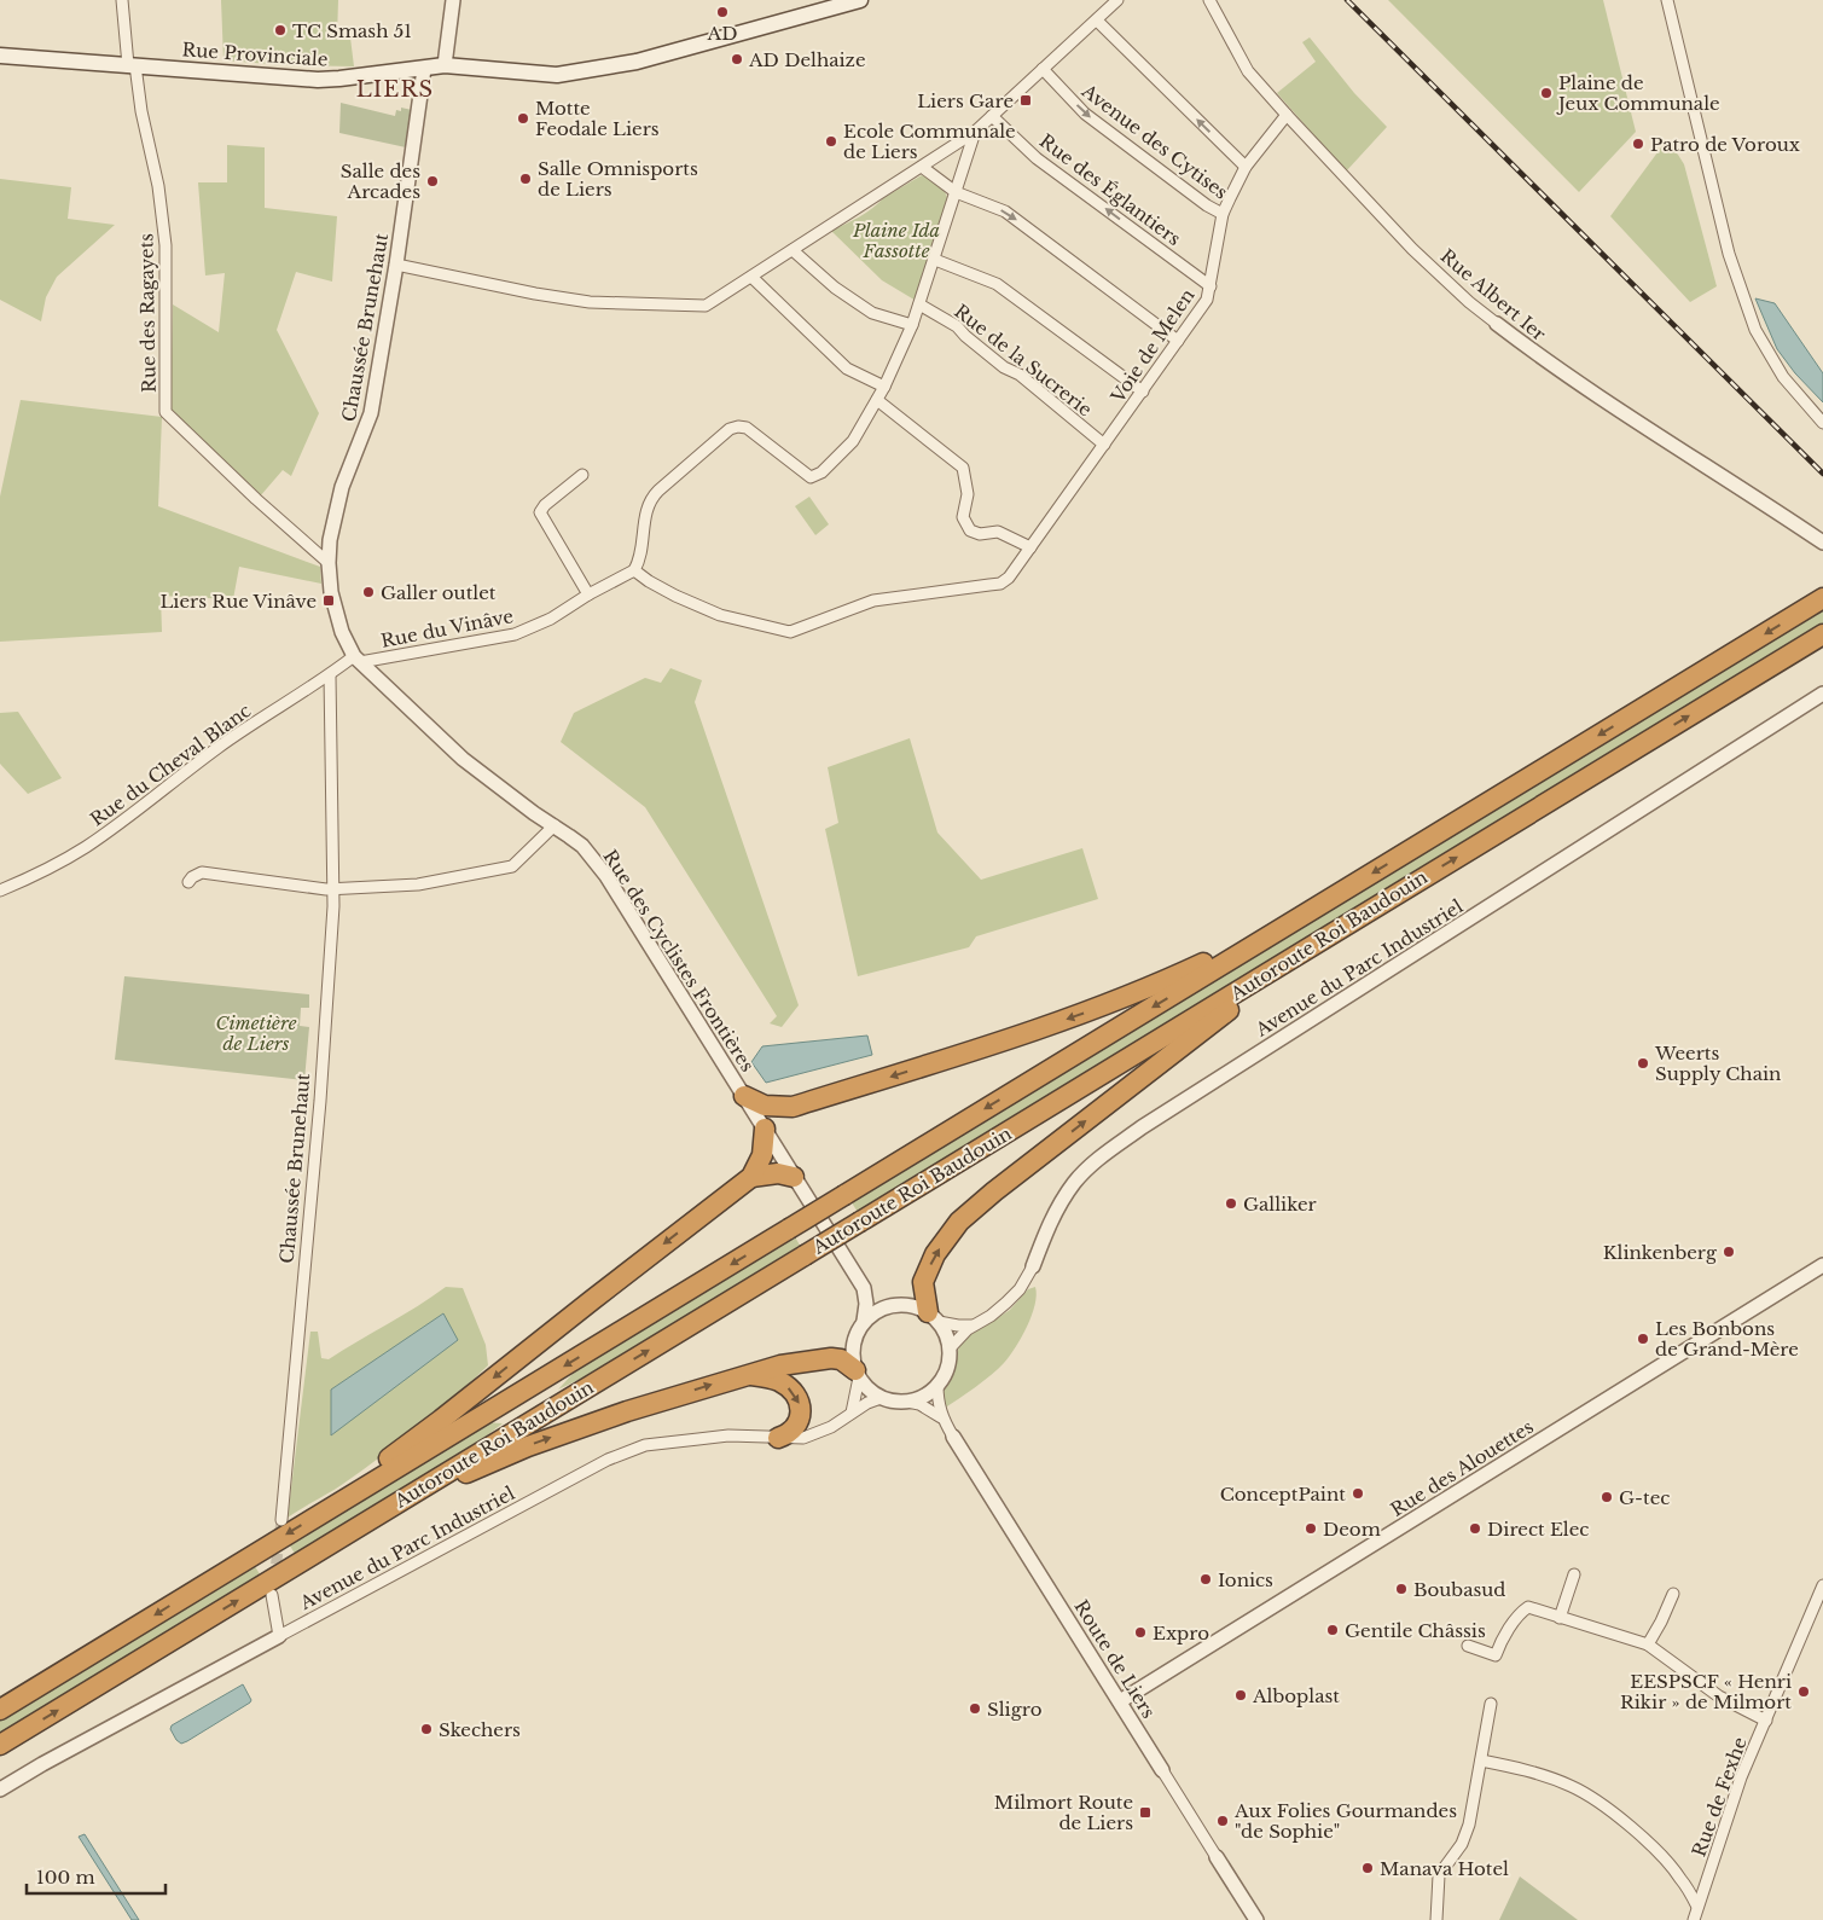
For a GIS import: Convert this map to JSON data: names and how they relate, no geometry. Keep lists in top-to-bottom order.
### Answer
{
  "streets": {
    "highway": ["Autoroute Roi Baudouin"],
    "main road": ["Rue Provinciale"],
    "street": [
      "Avenue des Cytises",
      "Rue des Églantiers",
      "Rue Albert Ier",
      "Rue des Ragayets",
      "Chaussée Brunehaut",
      "Voie de Melen",
      "Rue de la Sucrerie",
      "Rue du Vinâve",
      "Rue du Cheval Blanc",
      "Rue des Cyclistes Frontières",
      "Avenue du Parc Industriel",
      "Rue des Alouettes",
      "Route de Liers",
      "Rue de Fexhe"
    ]
  },
  "crossings": [
    ["Rue Provinciale", "Rue des Ragayets"],
    ["Rue Provinciale", "Chaussée Brunehaut"],
    ["Avenue des Cytises", "Voie de Melen"],
    ["Rue des Églantiers", "Voie de Melen"],
    ["Rue Albert Ier", "Voie de Melen"],
    ["Rue des Ragayets", "Chaussée Brunehaut"],
    ["Chaussée Brunehaut", "Rue du Vinâve"],
    ["Chaussée Brunehaut", "Rue du Cheval Blanc"],
    ["Chaussée Brunehaut", "Rue des Cyclistes Frontières"],
    ["Voie de Melen", "Rue de la Sucrerie"],
    ["Voie de Melen", "Rue du Vinâve"],
    ["Rue du Vinâve", "Rue du Cheval Blanc"],
    ["Rue du Vinâve", "Rue des Cyclistes Frontières"],
    ["Rue du Cheval Blanc", "Rue des Cyclistes Frontières"],
    ["Rue des Cyclistes Frontières", "Avenue du Parc Industriel"],
    ["Rue des Cyclistes Frontières", "Route de Liers"],
    ["Avenue du Parc Industriel", "Route de Liers"],
    ["Rue des Alouettes", "Route de Liers"]
  ],
  "districts": ["LIERS"],
  "parks": ["Plaine Ida Fassotte", "Cimetière de Liers"],
  "places": {
    "other": [
      "AD",
      "TC Smash 51",
      "AD Delhaize",
      "Plaine de Jeux Communale",
      "Motte Feodale Liers",
      "Ecole Communale de Liers",
      "Patro de Voroux",
      "Salle Omnisports de Liers",
      "Salle des Arcades",
      "Galler outlet",
      "Weerts Supply Chain",
      "Galliker",
      "Klinkenberg",
      "Les Bonbons de Grand-Mère",
      "ConceptPaint",
      "G-tec",
      "Deom",
      "Direct Elec",
      "Ionics",
      "Boubasud",
      "Gentile Châssis",
      "Expro",
      "EESPSCF « Henri Rikir » de Milmort",
      "Alboplast",
      "Sligro",
      "Skechers",
      "Aux Folies Gourmandes \"de Sophie\"",
      "Manava Hotel"
    ],
    "transit": ["Liers Gare", "Liers Rue Vinâve", "Milmort Route de Liers"]
  },
  "scale_bar": "100 m"
}
